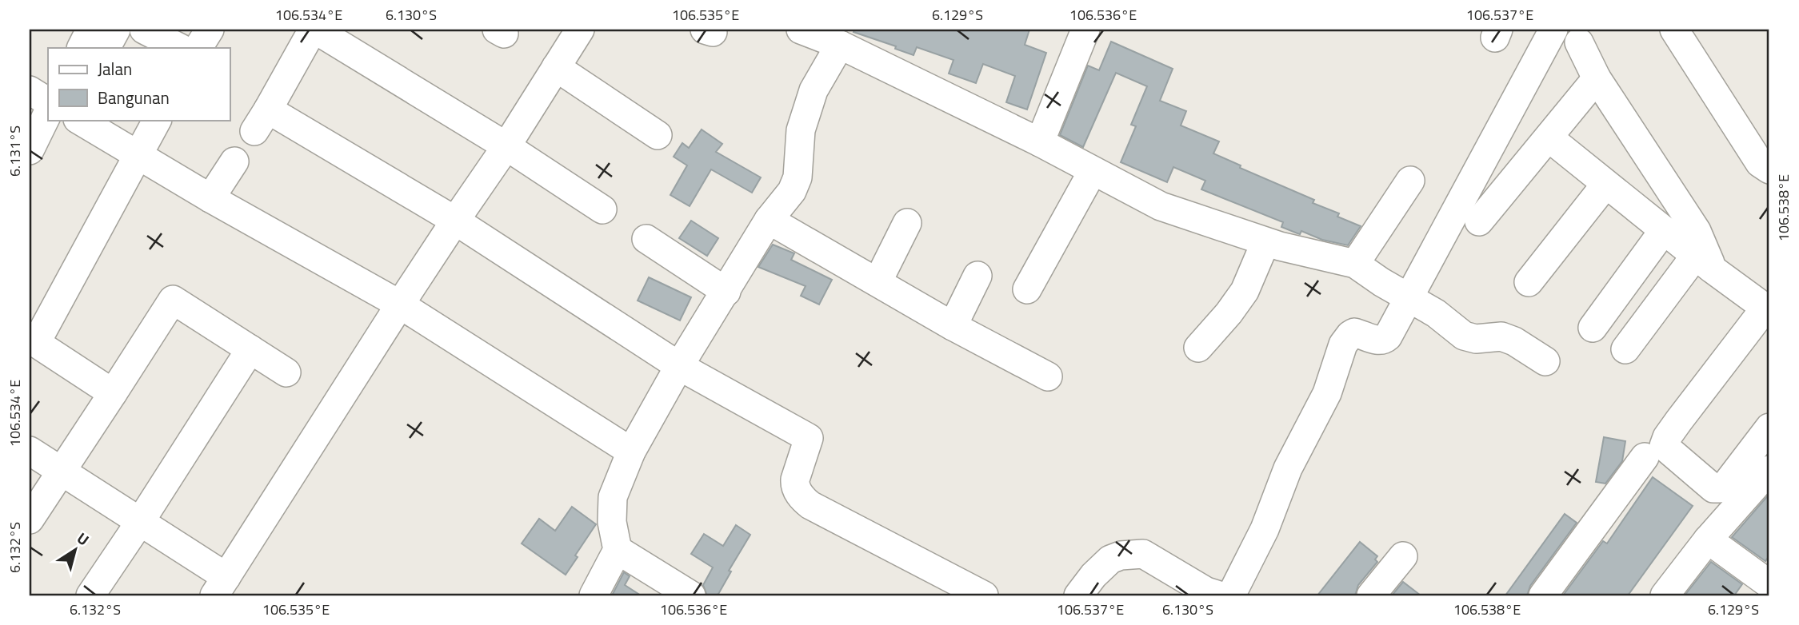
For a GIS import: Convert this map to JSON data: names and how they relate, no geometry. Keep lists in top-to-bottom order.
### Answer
{
  "legend": ["Jalan", "Bangunan"],
  "north": "top right",
  "coordinates": [
    "106.534°E",
    "6.130°S",
    "106.535°E",
    "6.129°S",
    "106.536°E",
    "106.537°E",
    "6.131°S",
    "106.538°E",
    "6.132°S"
  ]
}
